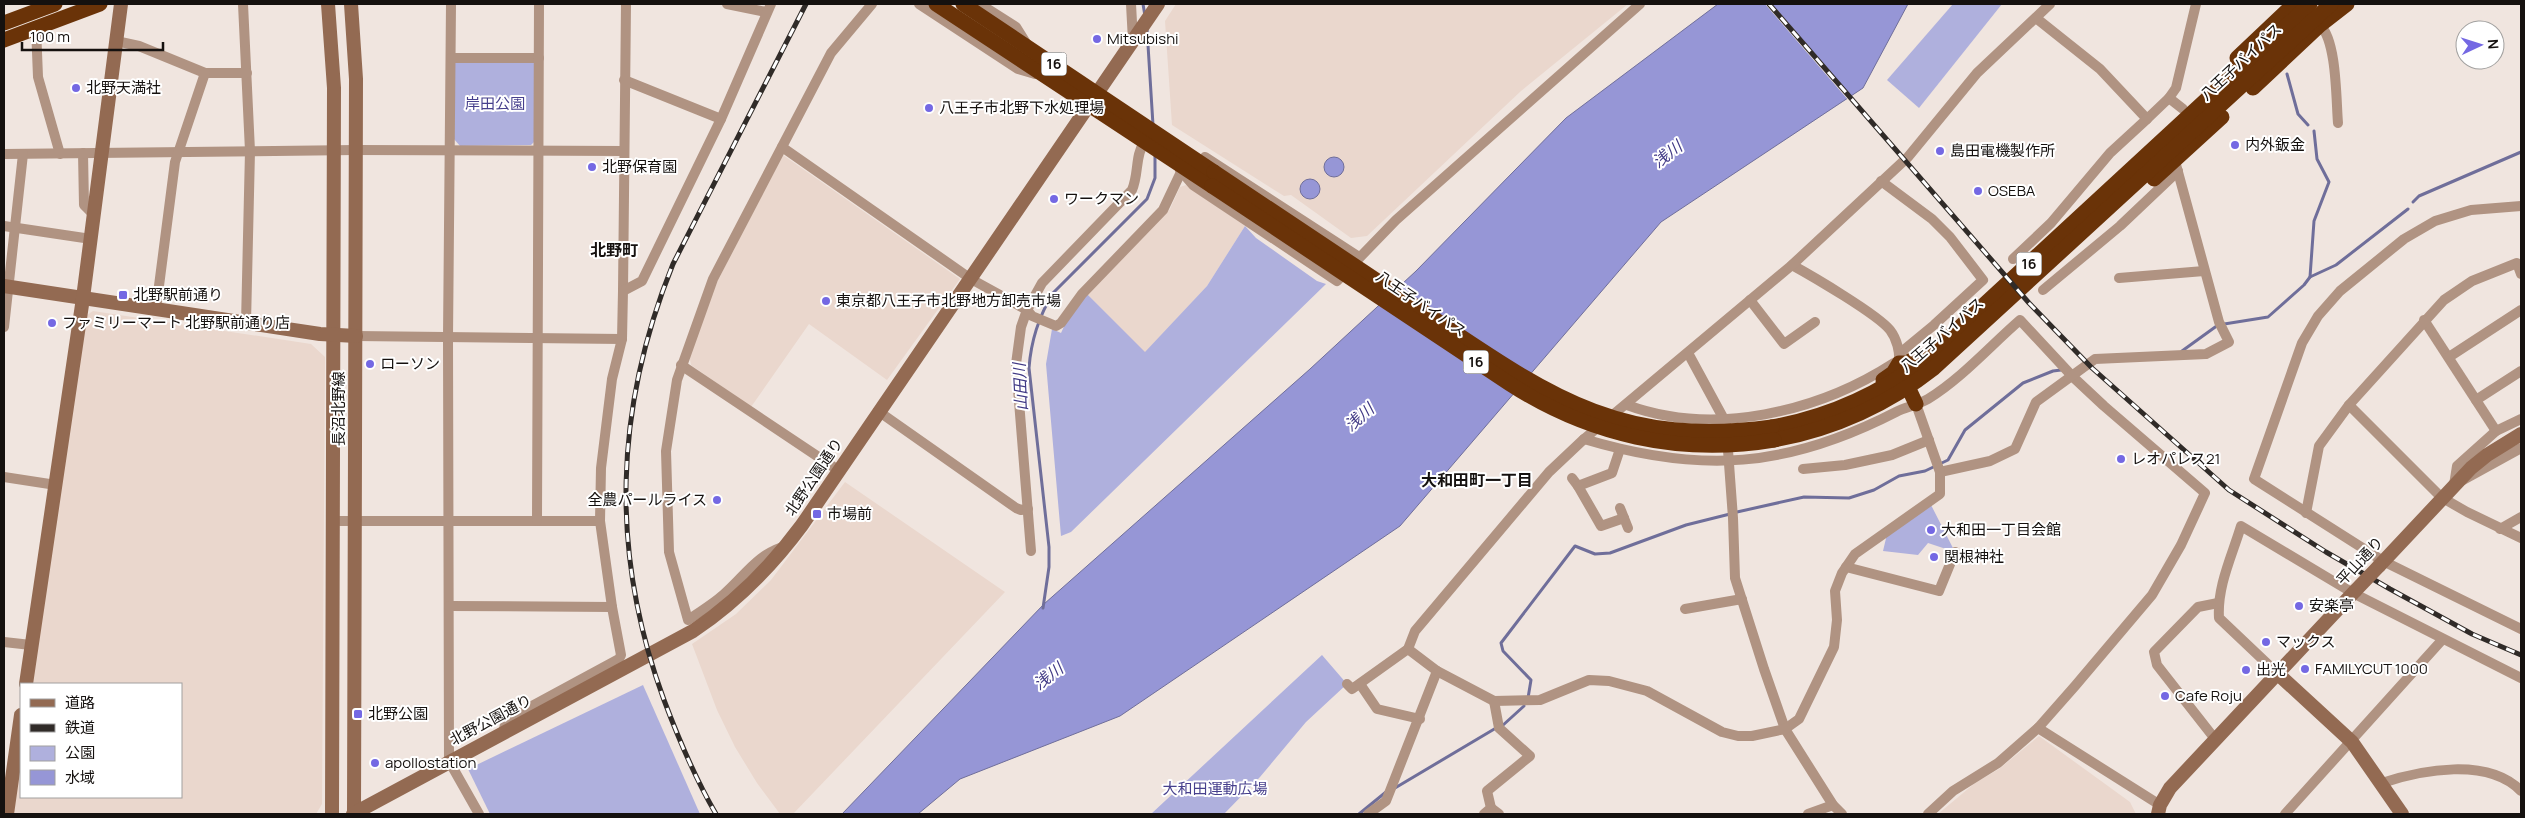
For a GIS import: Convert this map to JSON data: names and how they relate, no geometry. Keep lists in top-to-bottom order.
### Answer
{
  "streets": {
    "highway": ["八王子バイパス", "16"],
    "street": ["長沼北野線", "北野公園通り", "平山通り"]
  },
  "crossings": [
    ["八王子バイパス", "16"],
    ["八王子バイパス", "北野公園通り"],
    ["長沼北野線", "北野公園通り"]
  ],
  "districts": ["北野町", "大和田町一丁目"],
  "water": ["浅川", "山田川"],
  "parks": ["岸田公園", "大和田運動広場"],
  "places": {
    "other": [
      "Mitsubishi",
      "北野天満社",
      "八王子市北野下水処理場",
      "内外鈑金",
      "島田電機製作所",
      "北野保育園",
      "OSEBA",
      "ワークマン",
      "東京都八王子市北野地方卸売市場",
      "ファミリーマート 北野駅前通り店",
      "ローソン",
      "レオパレス21",
      "全農パールライス",
      "大和田一丁目会館",
      "関根神社",
      "安楽亭",
      "マックス",
      "FAMILYCUT 1000",
      "出光",
      "Cafe Roju",
      "apollostation"
    ],
    "transit": ["北野駅前通り", "市場前", "北野公園"]
  },
  "legend": [
    "道路",
    "鉄道",
    "公園",
    "水域"
  ],
  "scale_bar": "100 m",
  "north": "right"
}
